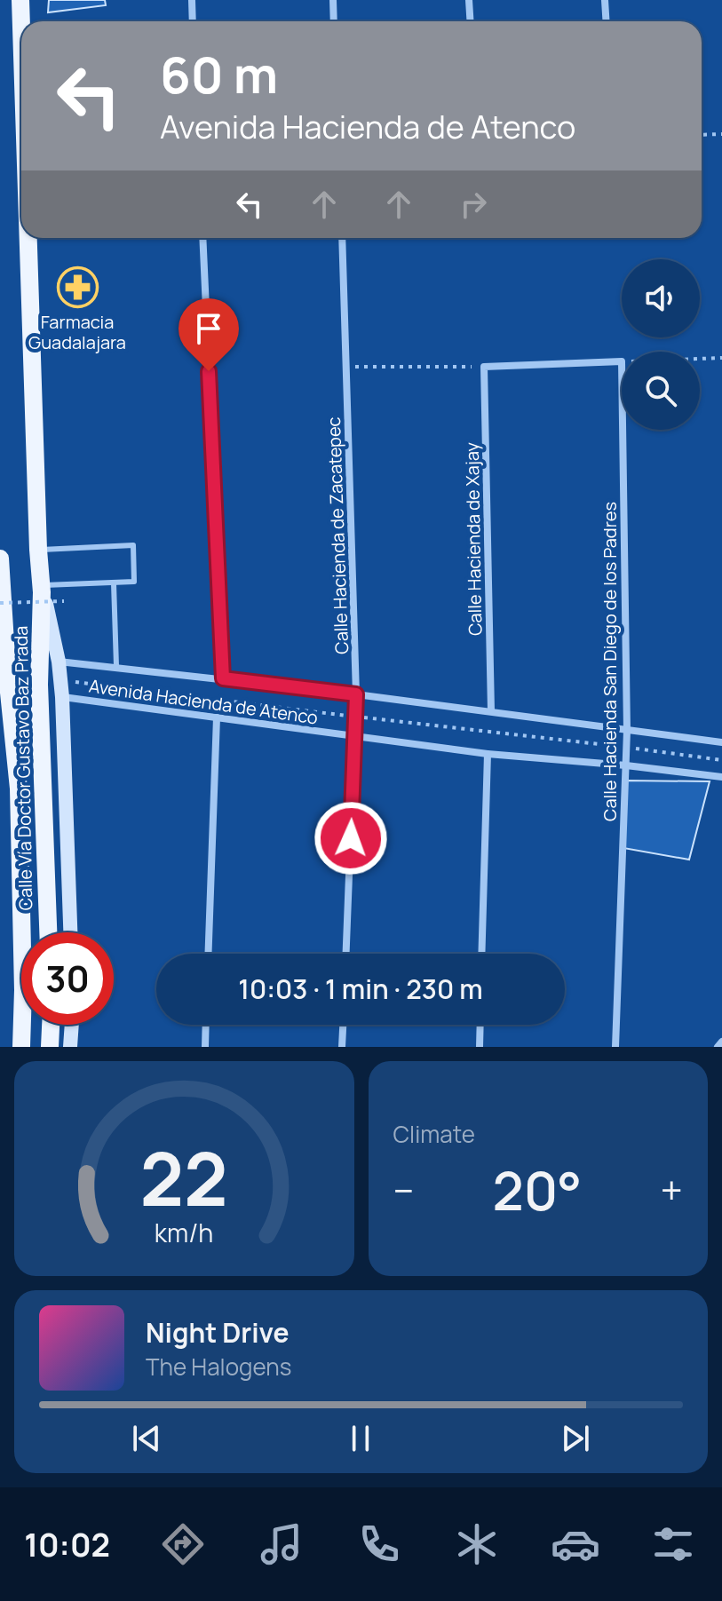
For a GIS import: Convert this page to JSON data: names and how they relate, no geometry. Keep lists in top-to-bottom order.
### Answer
{
  "streets": {
    "main road": ["Calle Vía Doctor Gustavo Baz Prada"],
    "street": [
      "Calle Hacienda de Zacatepec",
      "Calle Hacienda de Xajay",
      "Calle Hacienda San Diego de los Padres",
      "Avenida Hacienda de Atenco"
    ]
  },
  "crossings": [
    ["Calle Hacienda de Zacatepec", "Avenida Hacienda de Atenco"],
    ["Calle Hacienda de Xajay", "Avenida Hacienda de Atenco"],
    ["Calle Hacienda San Diego de los Padres", "Avenida Hacienda de Atenco"],
    ["Avenida Hacienda de Atenco", "Calle Vía Doctor Gustavo Baz Prada"]
  ],
  "places": {
    "pharmacy": ["Farmacia Guadalajara"]
  },
  "page": {
    "turn": ["60 m", "Avenida Hacienda de Atenco"],
    "limit": "30",
    "trip": "10:03 · 1 min · 230 m",
    "tile": "Climate",
    "heat": ["−", "20°", "+"],
    "song": ["Night Drive", "The Halogens"],
    "tabs": "10:02",
    "gauge": ["22", "km/h"]
  }
}
